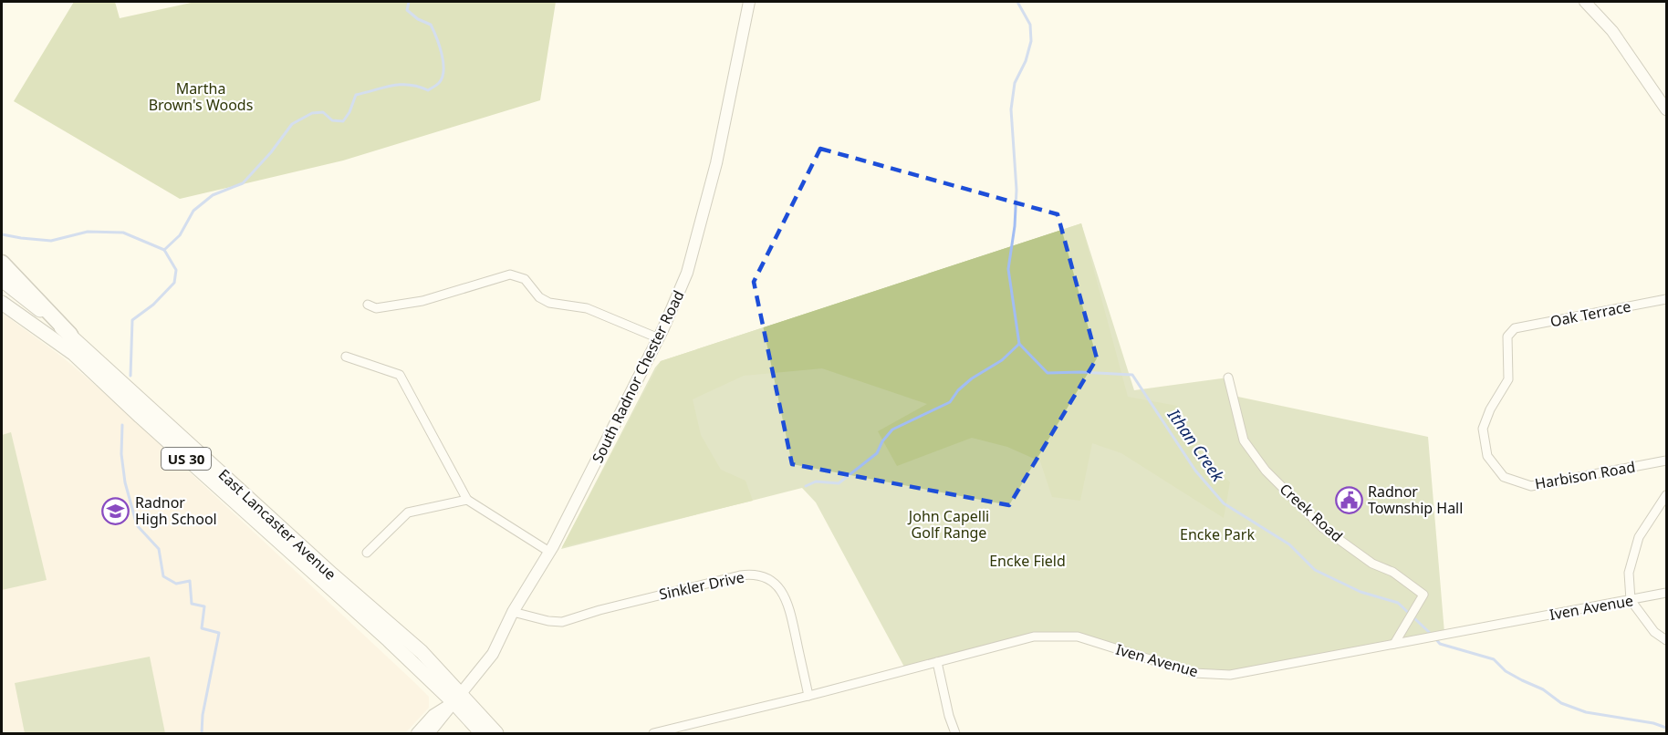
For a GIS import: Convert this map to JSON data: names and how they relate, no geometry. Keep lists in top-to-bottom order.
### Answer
{
  "streets": {
    "highway": ["US 30", "East Lancaster Avenue"],
    "main road": ["South Radnor Chester Road"],
    "street": [
      "Oak Terrace",
      "Harbison Road",
      "Creek Road",
      "Sinkler Drive",
      "Iven Avenue"
    ]
  },
  "crossings": [
    ["Oak Terrace", "Harbison Road"],
    ["South Radnor Chester Road", "East Lancaster Avenue"],
    ["South Radnor Chester Road", "Sinkler Drive"],
    ["Creek Road", "Iven Avenue"],
    ["Sinkler Drive", "Iven Avenue"]
  ],
  "water": ["Ithan Creek"],
  "parks": [
    "Martha Brown's Woods",
    "John Capelli Golf Range",
    "Encke Park",
    "Encke Field"
  ],
  "places": {
    "public building": ["Radnor Township Hall"],
    "school or university": ["Radnor High School"]
  }
}
